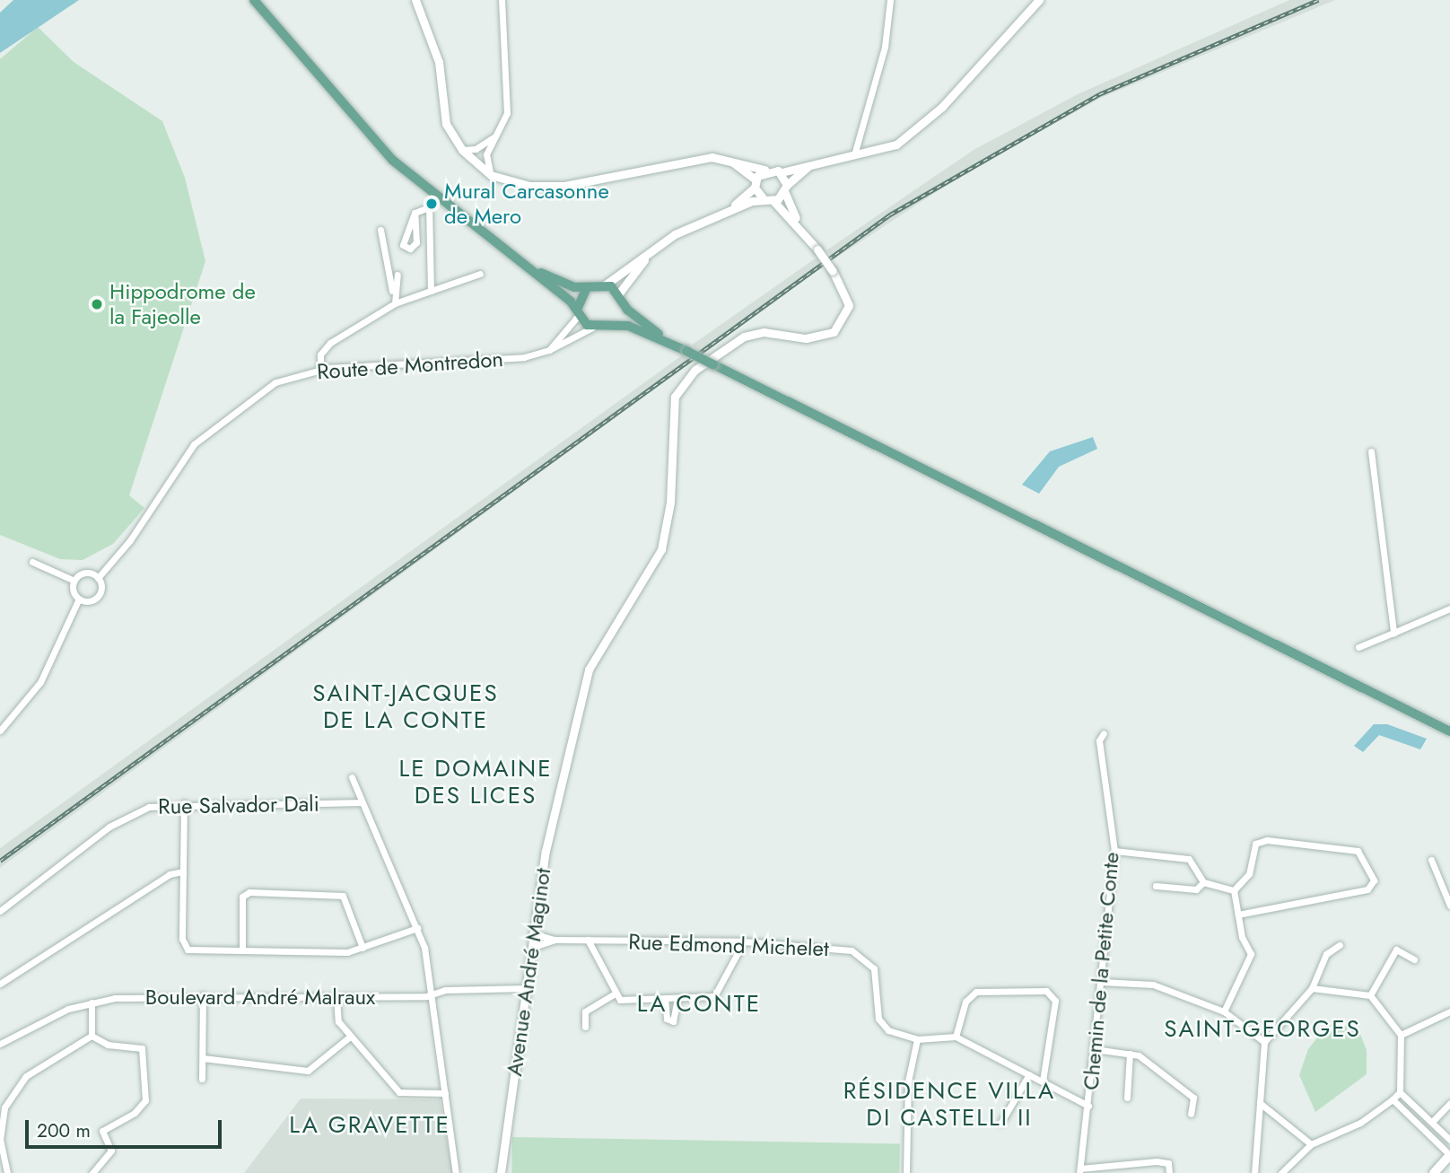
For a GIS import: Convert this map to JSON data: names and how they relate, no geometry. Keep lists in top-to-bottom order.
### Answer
{
  "streets": {
    "street": [
      "Route de Montredon",
      "Rue Salvador Dali",
      "Rue Edmond Michelet",
      "Chemin de la Petite Conte",
      "Avenue André Maginot",
      "Boulevard André Malraux"
    ]
  },
  "crossings": [
    ["Rue Edmond Michelet", "Avenue André Maginot"],
    ["Avenue André Maginot", "Boulevard André Malraux"]
  ],
  "districts": [
    "SAINT-JACQUES DE LA CONTE",
    "LE DOMAINE DES LICES",
    "LA CONTE",
    "SAINT-GEORGES",
    "RÉSIDENCE VILLA DI CASTELLI II",
    "LA GRAVETTE"
  ],
  "places": ["Mural Carcasonne de Mero", "Hippodrome de la Fajeolle"],
  "scale_bar": "200 m"
}
